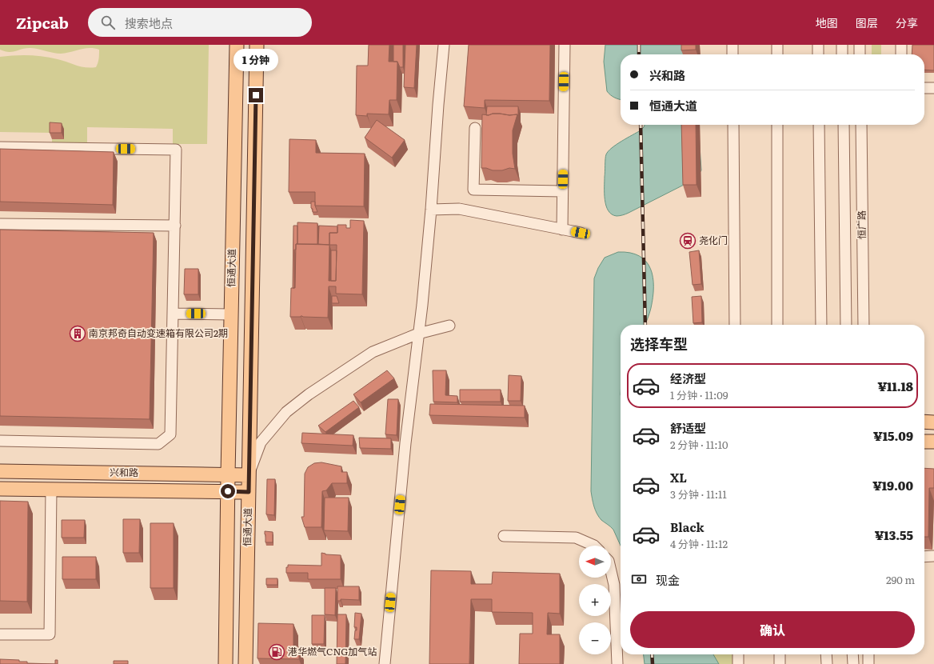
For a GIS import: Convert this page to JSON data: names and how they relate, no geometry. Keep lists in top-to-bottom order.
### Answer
{
  "streets": {
    "main road": ["恒通大道", "兴和路"],
    "street": ["恒广路"]
  },
  "crossings": [
    ["恒通大道", "兴和路"]
  ],
  "places": {
    "station": ["尧化门"],
    "building": ["南京邦奇自动变速箱有限公司2期"],
    "fuel station": ["港华燃气CNG加气站"]
  },
  "north": "left",
  "page": {
    "header": "Zipcab",
    "search": "搜索地点",
    "nav": ["地图", "图层", "分享"],
    "bubble": "1 分钟",
    "banner": ["兴和路", "恒通大道"],
    "heading": "选择车型",
    "list": [
      {
        "name": "经济型",
        "note": "1 分钟 · 11:09",
        "value": "¥11.18"
      },
      {
        "name": "舒适型",
        "note": "2 分钟 · 11:10",
        "value": "¥15.09"
      },
      {
        "name": "XL",
        "note": "3 分钟 · 11:11",
        "value": "¥19.00"
      },
      {
        "name": "Black",
        "note": "4 分钟 · 11:12",
        "value": "¥13.55"
      }
    ],
    "map_buttons": ["+", "−"],
    "pay": ["现金", "290 m"],
    "buttons": "确认"
  }
}
